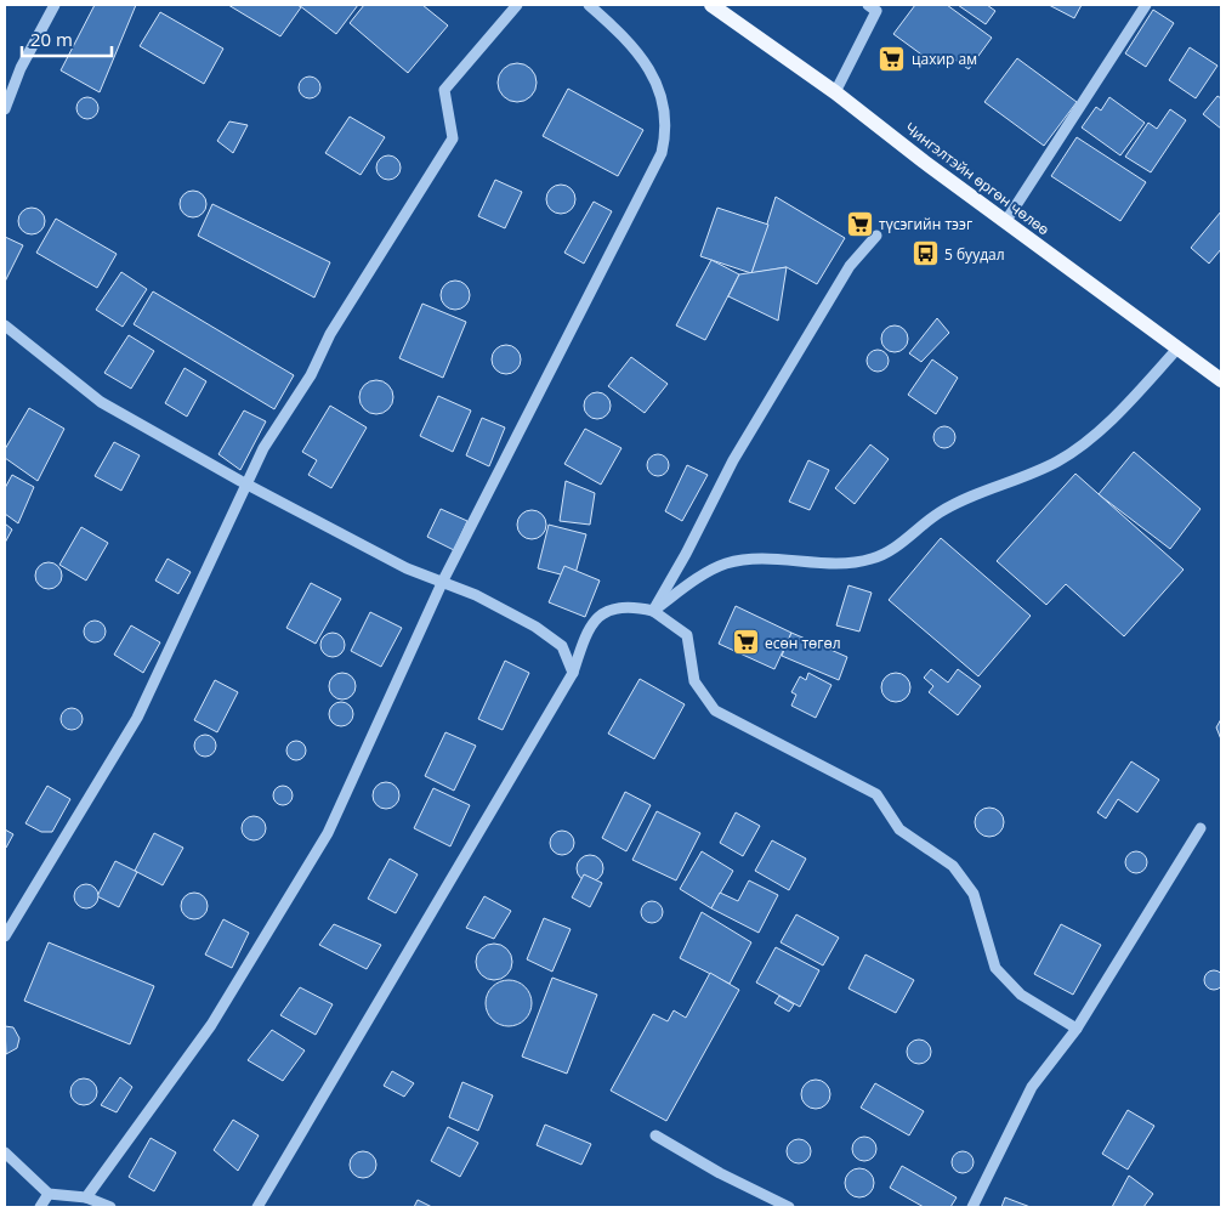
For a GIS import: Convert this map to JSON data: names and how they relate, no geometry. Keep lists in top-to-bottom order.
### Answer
{
  "streets": {
    "main road": ["Чингэлтэйн өргөн чөлөө"]
  },
  "places": {
    "supermarket": ["цахир ам", "түсэгийн тээг", "есөн төгөл"],
    "bus stop": ["5 буудал"]
  },
  "scale_bar": "20 m"
}
